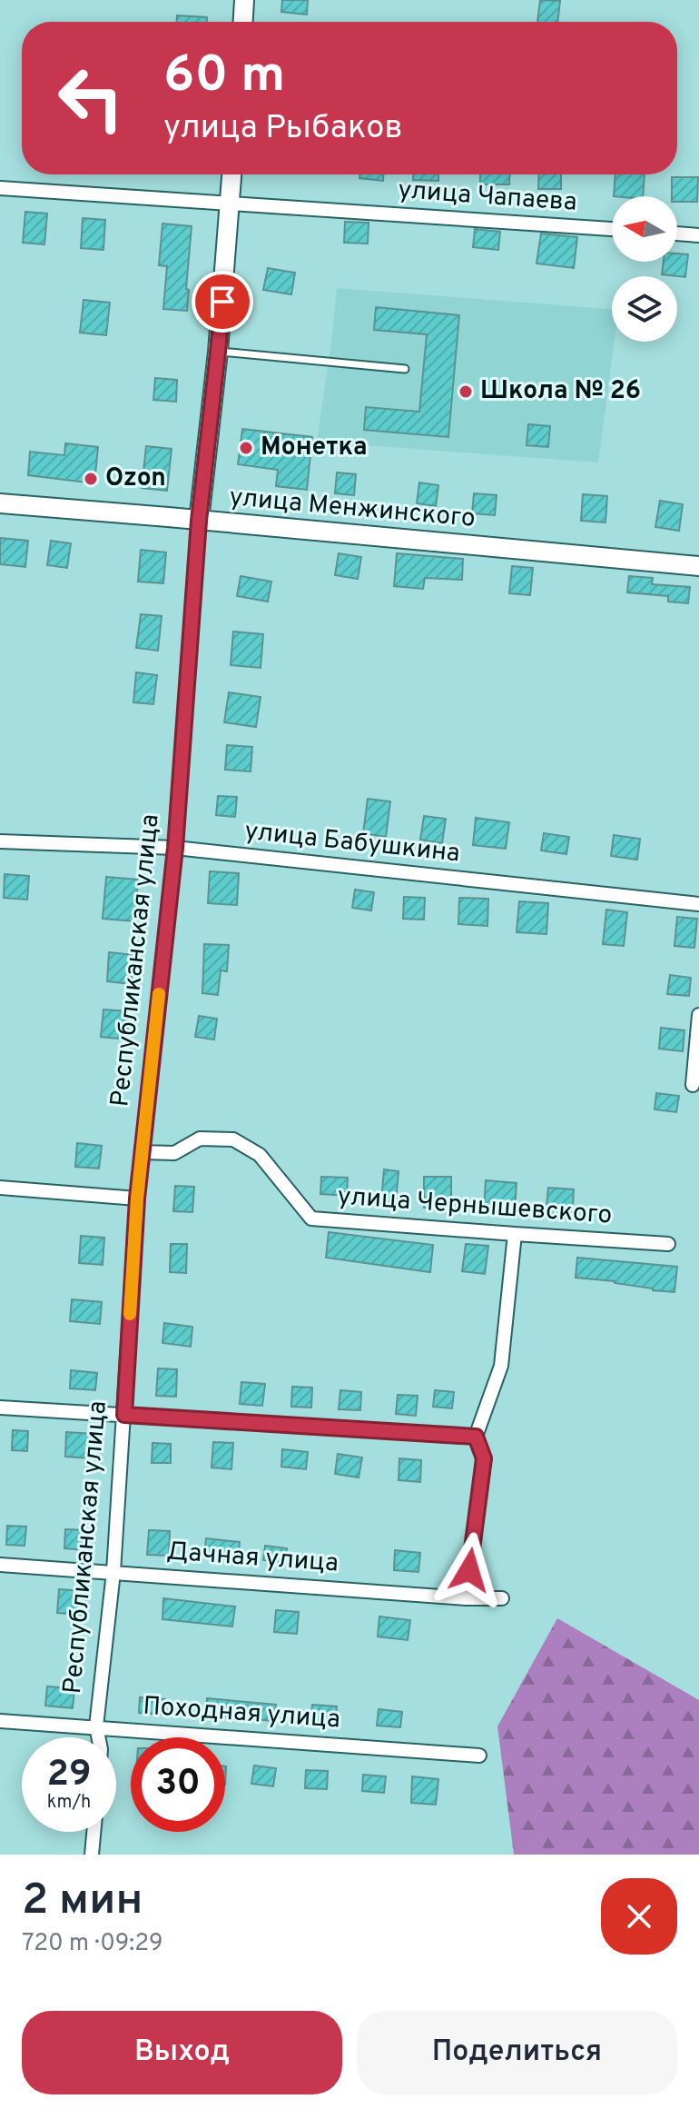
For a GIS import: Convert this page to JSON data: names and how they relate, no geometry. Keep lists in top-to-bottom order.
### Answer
{
  "streets": {
    "main road": ["улица Менжинского", "Республиканская улица"],
    "street": [
      "улица Чапаева",
      "улица Бабушкина",
      "улица Чернышевского",
      "Дачная улица",
      "Походная улица"
    ]
  },
  "crossings": [
    ["улица Чапаева", "Республиканская улица"],
    ["улица Менжинского", "Республиканская улица"],
    ["улица Бабушкина", "Республиканская улица"],
    ["Республиканская улица", "улица Чернышевского"],
    ["Республиканская улица", "Дачная улица"],
    ["Республиканская улица", "Походная улица"]
  ],
  "places": ["Школа № 26", "Монетка", "Ozon"],
  "north": "left",
  "page": {
    "turn": ["60 m", "улица Рыбаков"],
    "speed": "29 km/h",
    "limit": "30",
    "heading": ["2 мин", "720 m · 09:29"],
    "buttons": ["Выход", "Поделиться"]
  }
}
